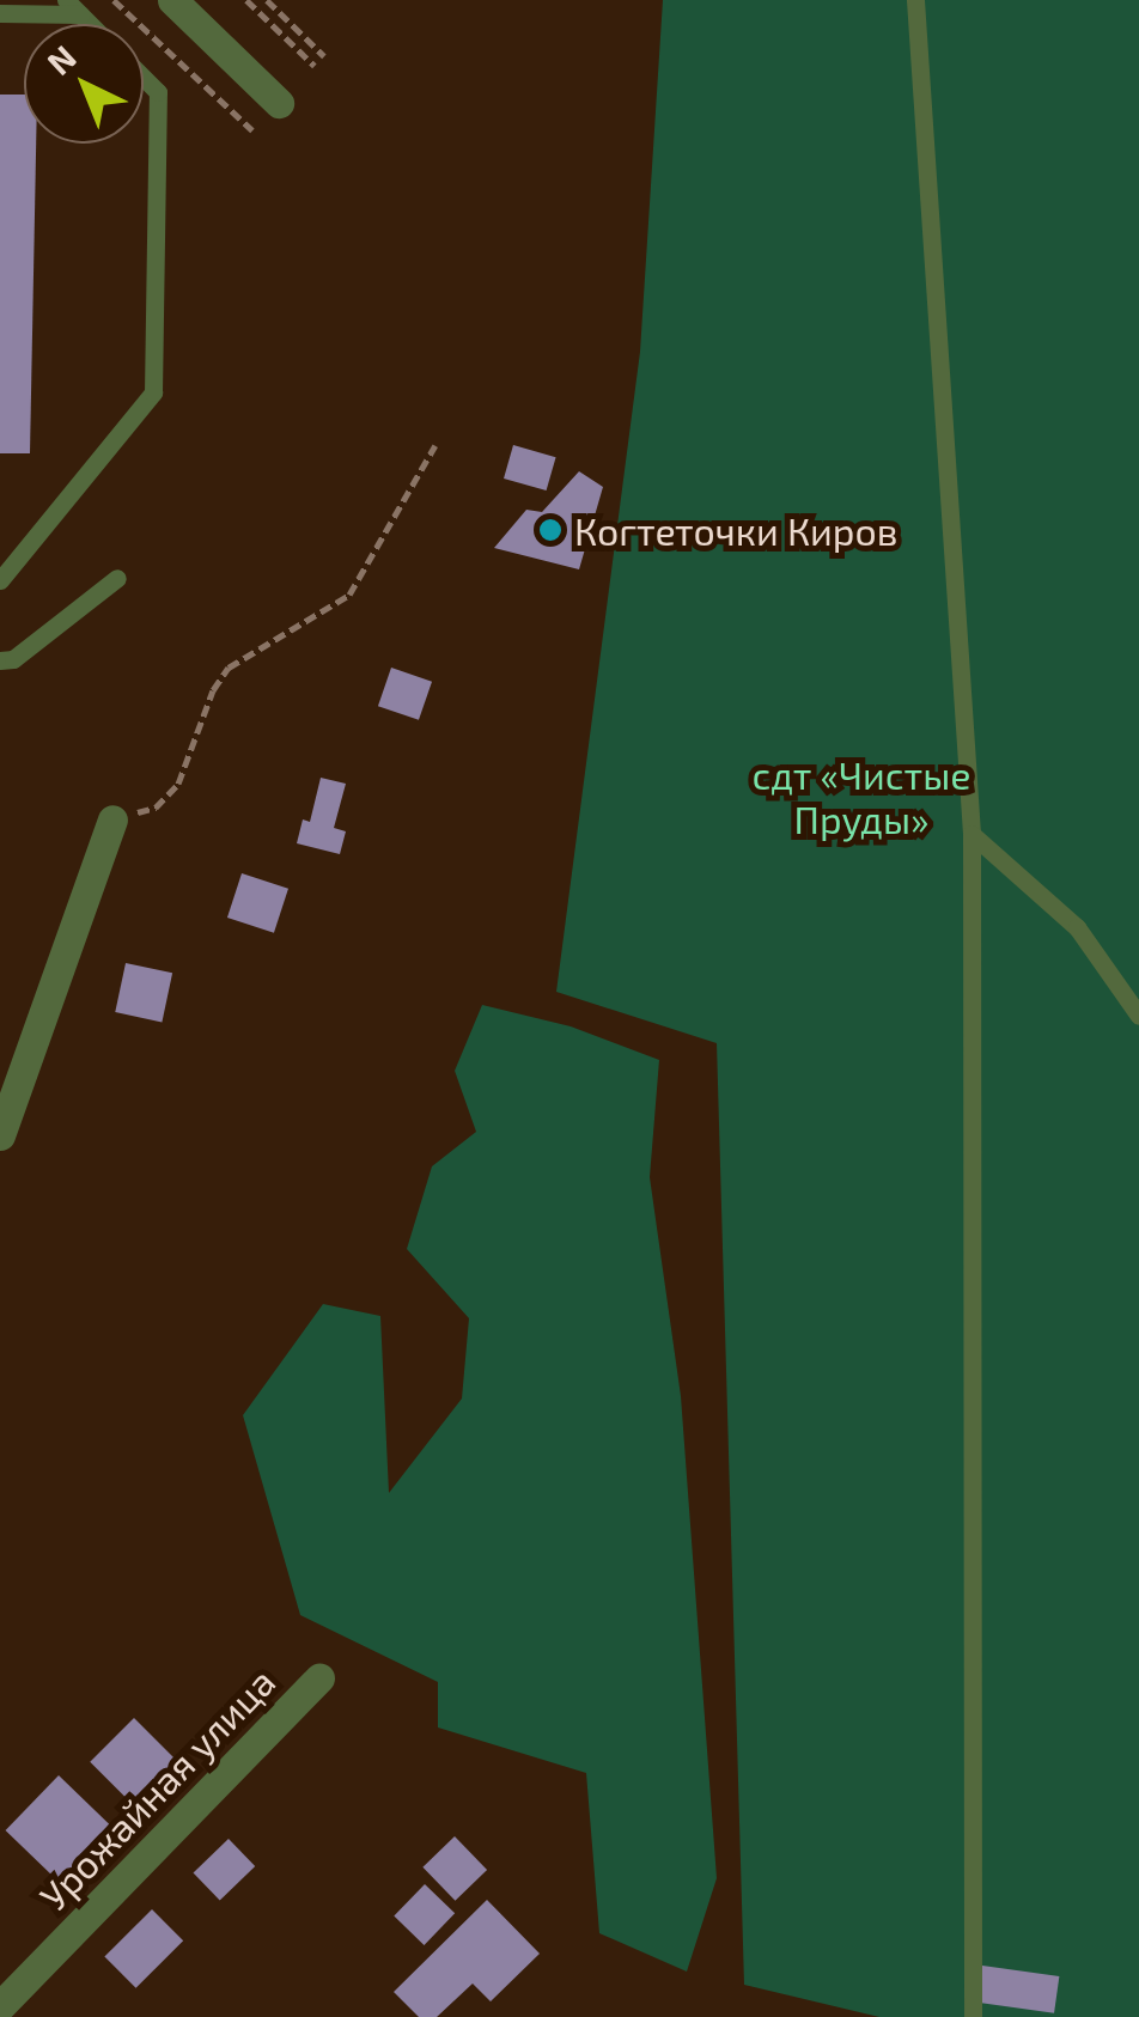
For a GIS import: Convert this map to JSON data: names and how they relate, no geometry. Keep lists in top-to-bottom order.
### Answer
{
  "streets": {
    "street": ["Урожайная улица"]
  },
  "parks": ["сдт «Чистые Пруды»"],
  "places": ["Когтеточки Киров"],
  "north": "top left"
}
